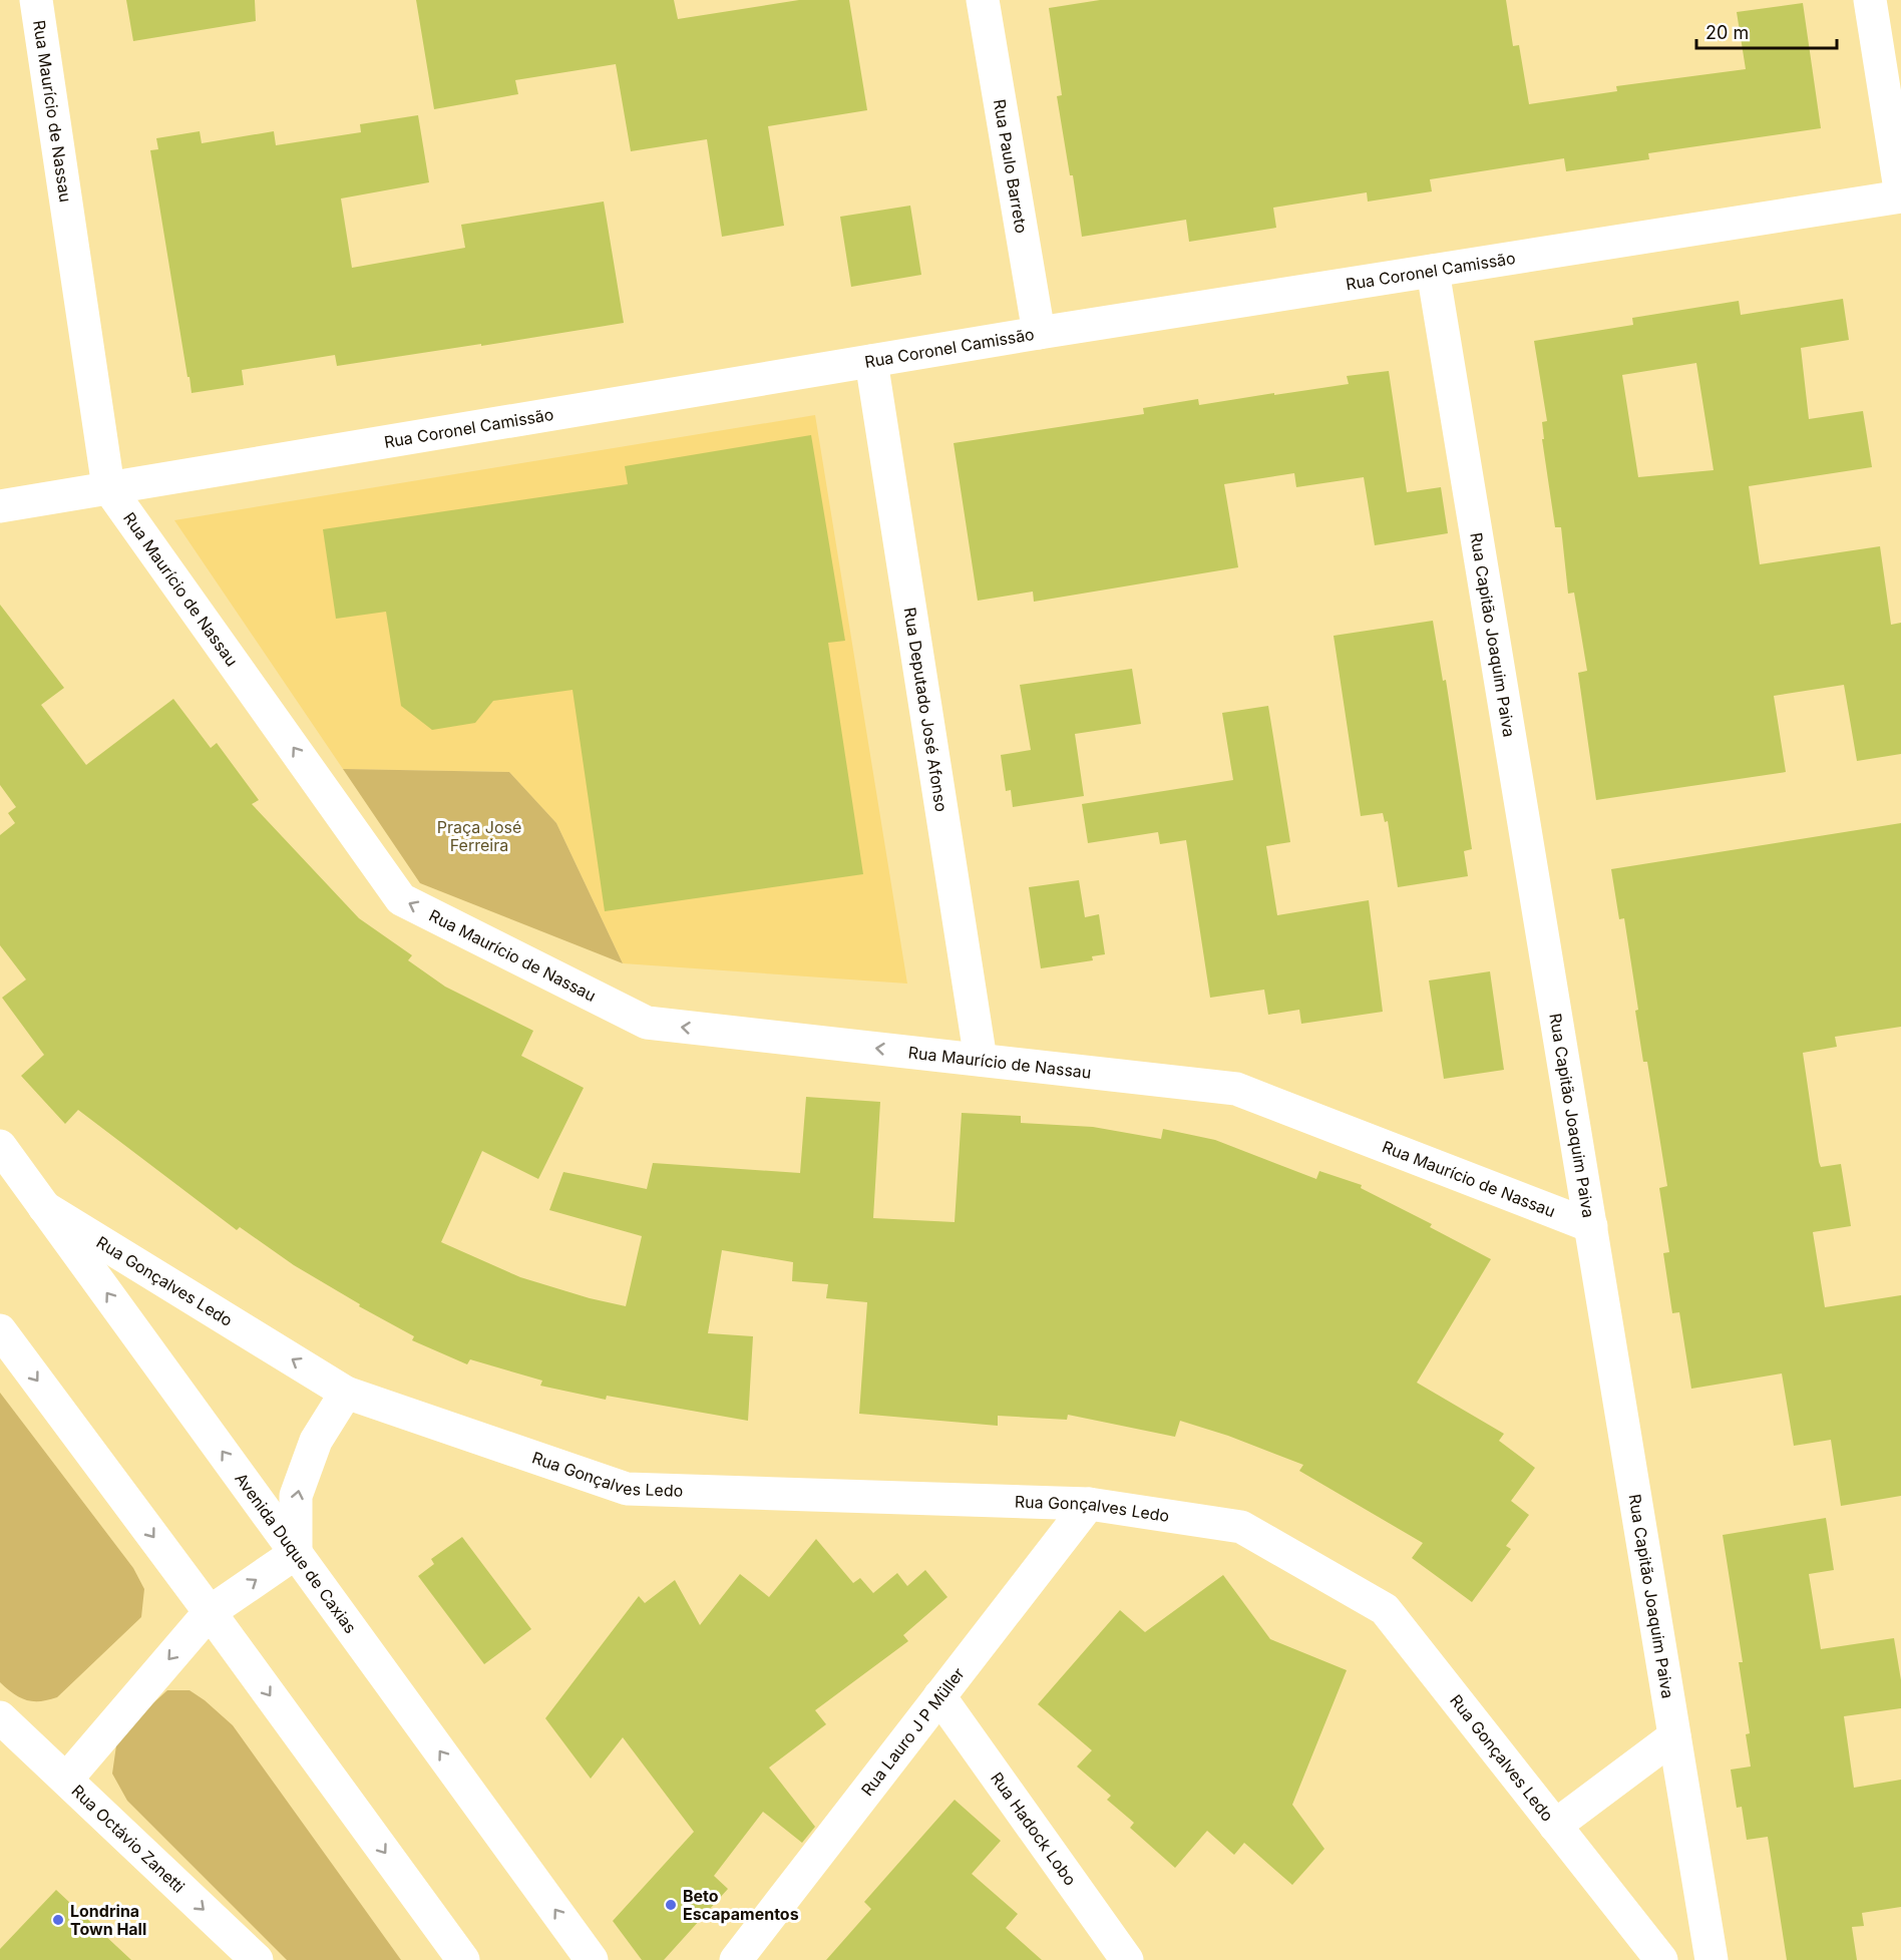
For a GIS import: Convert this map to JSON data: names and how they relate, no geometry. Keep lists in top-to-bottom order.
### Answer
{
  "streets": {
    "street": [
      "Rua Maurício de Nassau",
      "Rua Paulo Barreto",
      "Rua Coronel Camissão",
      "Rua Capitão Joaquim Paiva",
      "Rua Deputado José Afonso",
      "Rua Gonçalves Ledo",
      "Avenida Duque de Caxias",
      "Rua Lauro J P Müller",
      "Rua Hadock Lobo",
      "Rua Octávio Zanetti"
    ]
  },
  "crossings": [
    ["Rua Maurício de Nassau", "Rua Coronel Camissão"],
    ["Rua Maurício de Nassau", "Rua Capitão Joaquim Paiva"],
    ["Rua Maurício de Nassau", "Rua Deputado José Afonso"],
    ["Rua Paulo Barreto", "Rua Coronel Camissão"],
    ["Rua Coronel Camissão", "Rua Capitão Joaquim Paiva"],
    ["Rua Coronel Camissão", "Rua Deputado José Afonso"],
    ["Rua Gonçalves Ledo", "Avenida Duque de Caxias"],
    ["Rua Gonçalves Ledo", "Rua Lauro J P Müller"],
    ["Rua Lauro J P Müller", "Rua Hadock Lobo"]
  ],
  "one_way": ["Rua Maurício de Nassau"],
  "parks": ["Praça José Ferreira"],
  "places": ["Beto Escapamentos", "Londrina Town Hall"],
  "scale_bar": "20 m"
}
